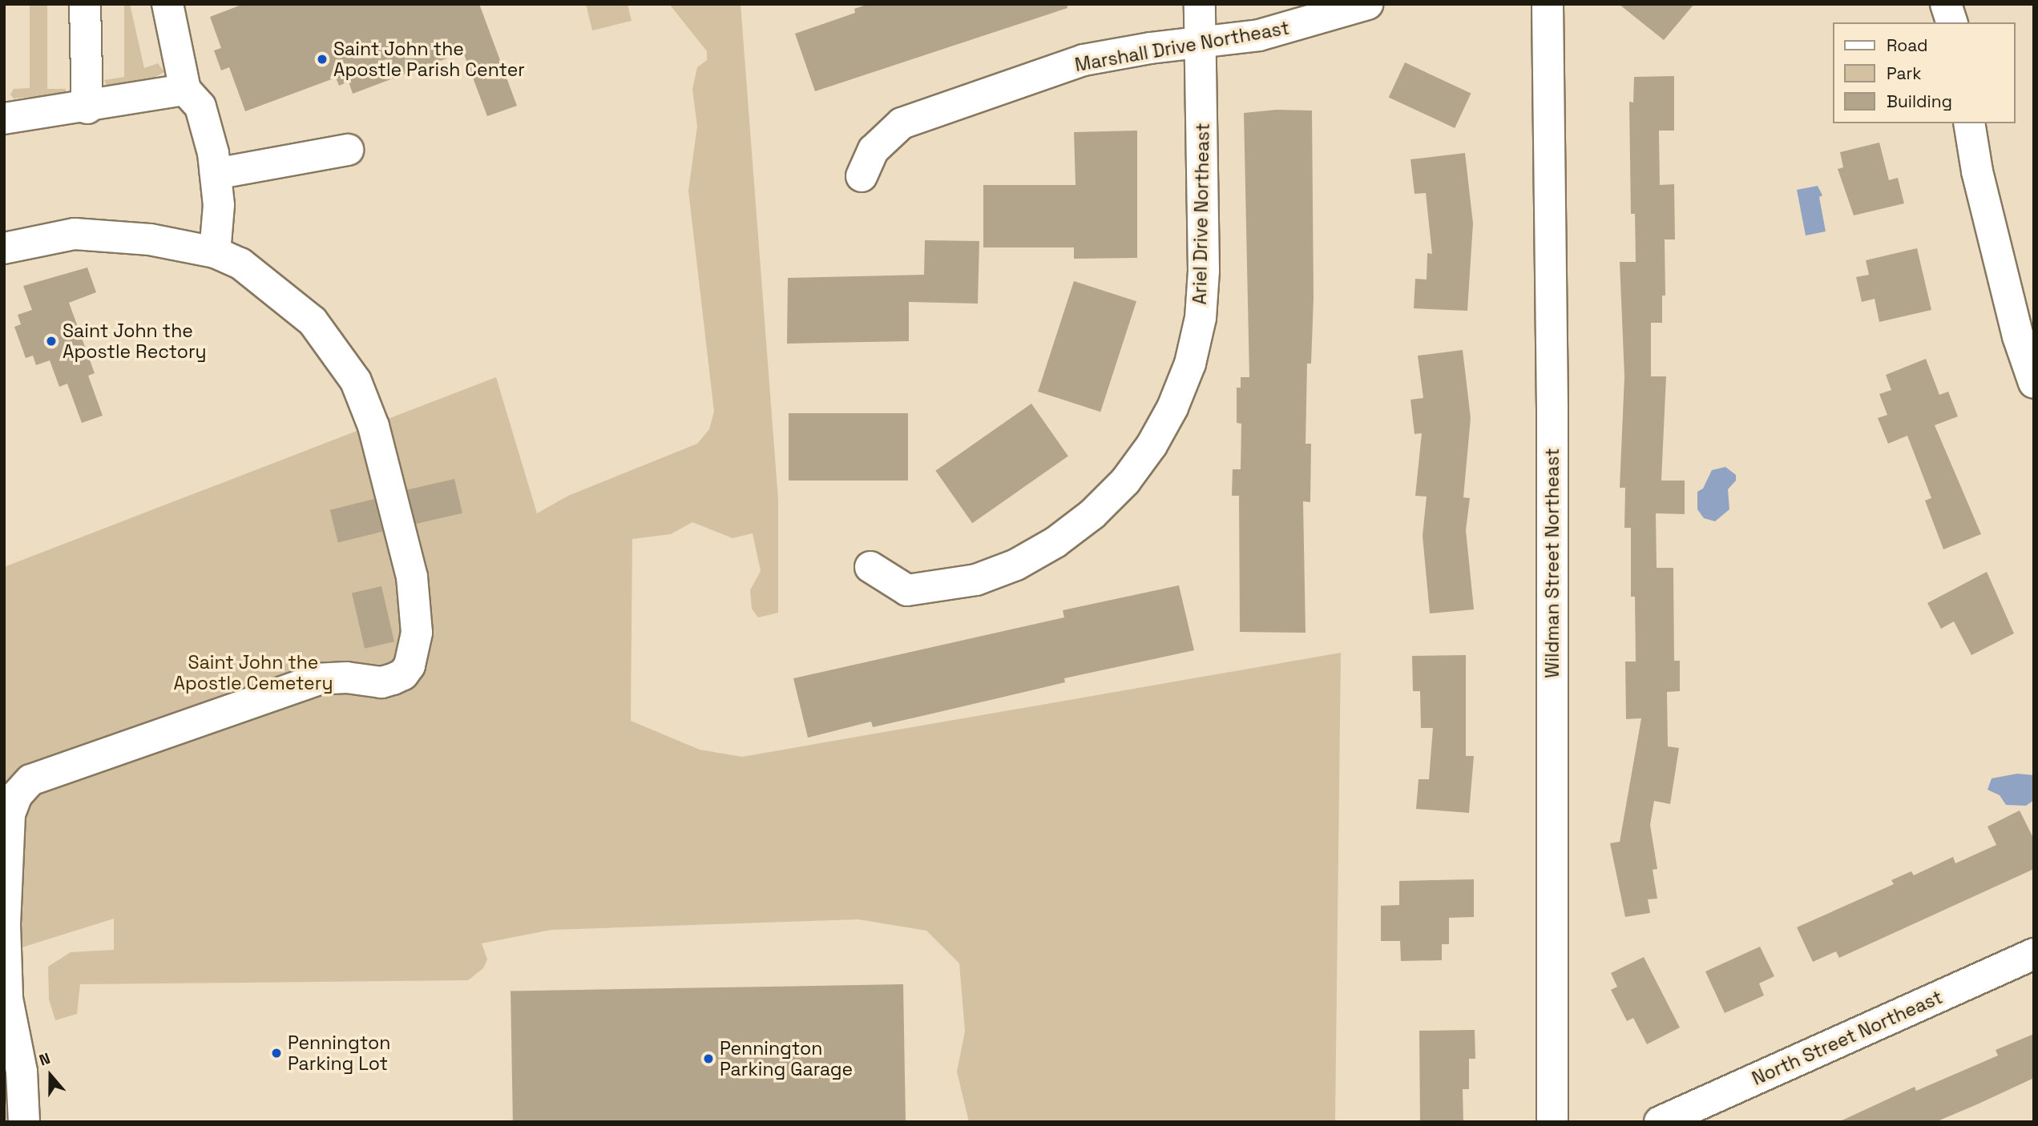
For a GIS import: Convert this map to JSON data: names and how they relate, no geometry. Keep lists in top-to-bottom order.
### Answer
{
  "streets": {
    "street": [
      "Marshall Drive Northeast",
      "Ariel Drive Northeast",
      "Wildman Street Northeast",
      "North Street Northeast"
    ]
  },
  "crossings": [
    ["Marshall Drive Northeast", "Ariel Drive Northeast"]
  ],
  "parks": ["Saint John the Apostle Cemetery"],
  "places": [
    "Saint John the Apostle Parish Center",
    "Saint John the Apostle Rectory",
    "Pennington Parking Lot",
    "Pennington Parking Garage"
  ],
  "legend": ["Road", "Park", "Building"],
  "north": "top"
}
